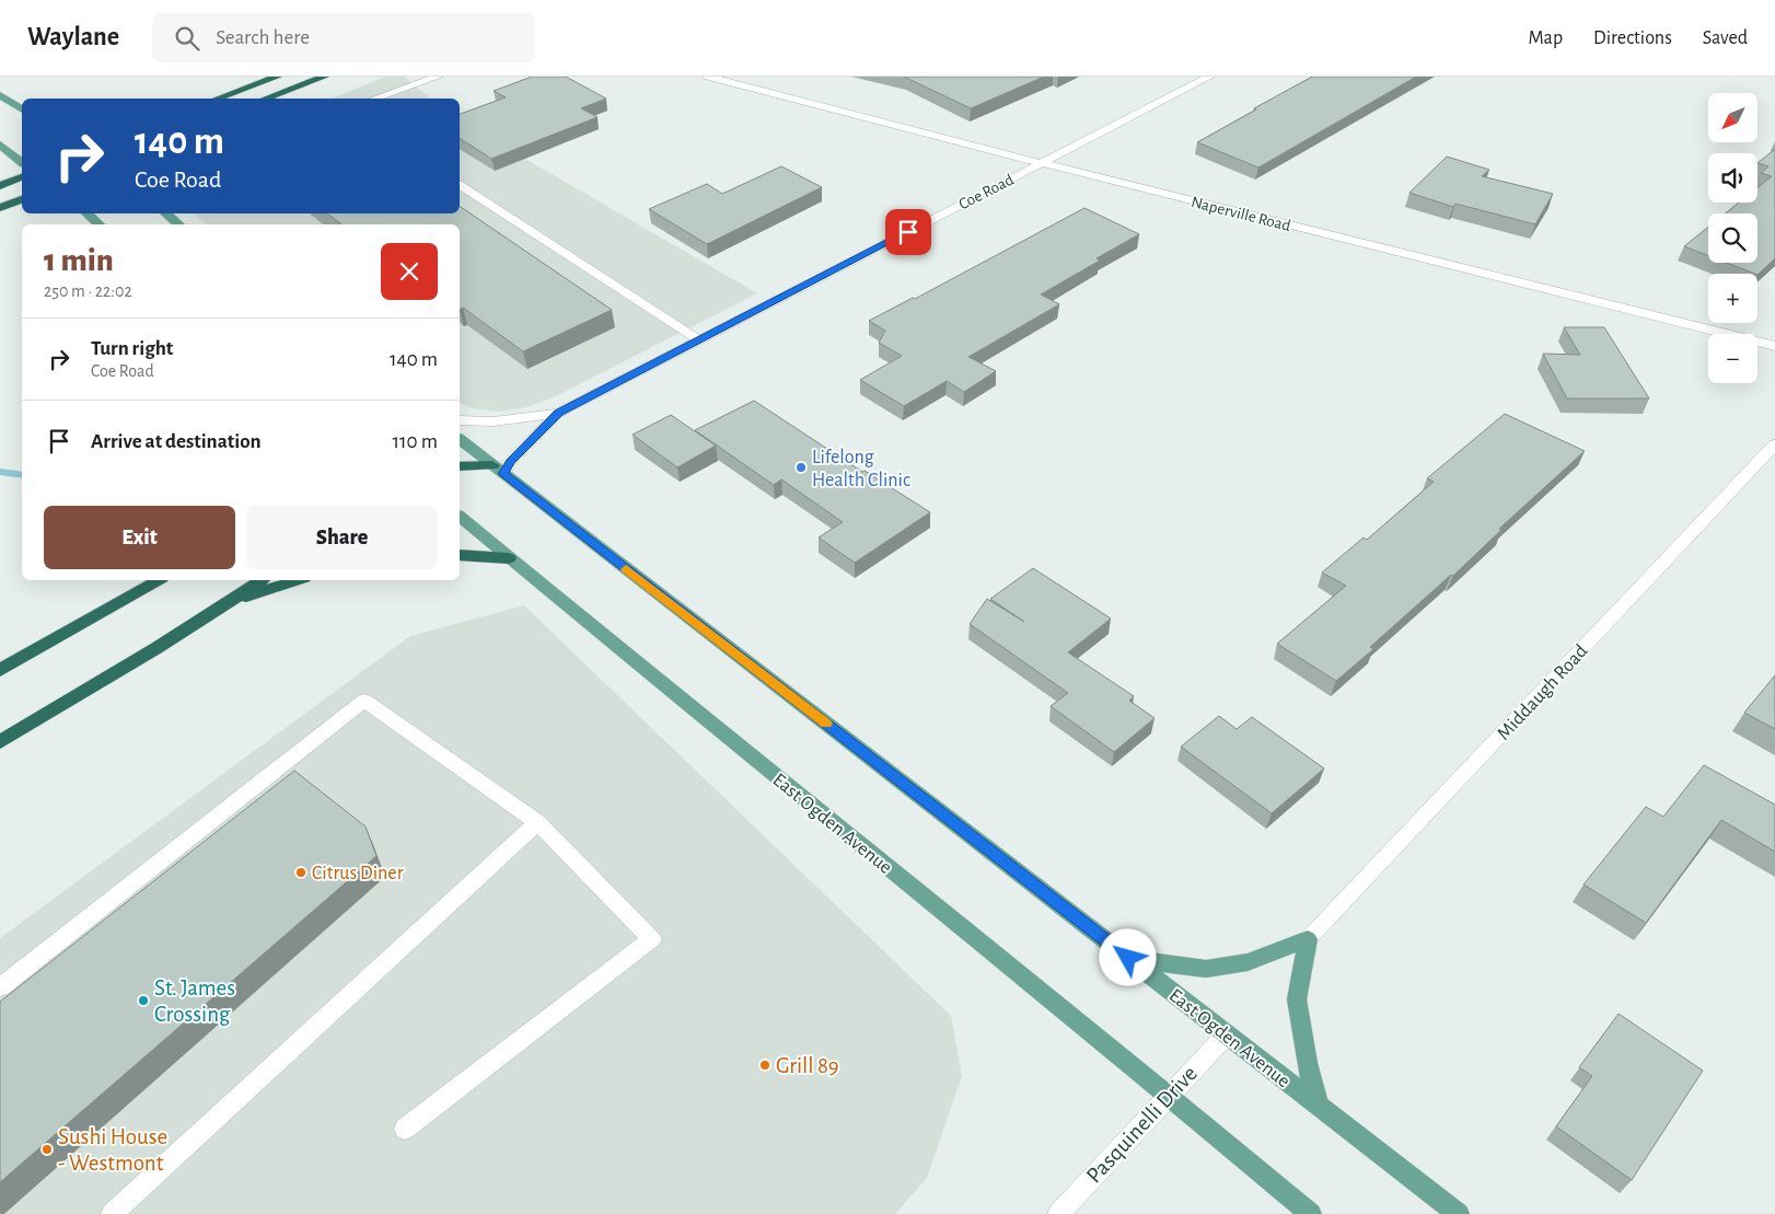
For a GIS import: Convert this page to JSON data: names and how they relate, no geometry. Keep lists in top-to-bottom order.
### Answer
{
  "streets": {
    "main road": ["East Ogden Avenue"],
    "street": [
      "Coe Road",
      "Naperville Road",
      "Middaugh Road",
      "Pasquinelli Drive"
    ]
  },
  "crossings": [
    ["Coe Road", "Naperville Road"],
    ["Coe Road", "East Ogden Avenue"],
    ["East Ogden Avenue", "Pasquinelli Drive"]
  ],
  "places": [
    "Lifelong Health Clinic",
    "Citrus Diner",
    "St. James Crossing",
    "Grill 89",
    "Sushi House - Westmont"
  ],
  "north": "bottom left",
  "page": {
    "header": "Waylane",
    "search": "Search here",
    "nav": ["Map", "Directions", "Saved"],
    "map_buttons": ["+", "−"],
    "turn": ["140 m", "Coe Road"],
    "heading": ["1 min", "250 m · 22:02"],
    "list": [
      {
        "name": "Turn right",
        "note": "Coe Road",
        "value": "140 m"
      },
      {
        "name": "Arrive at destination",
        "value": "110 m"
      }
    ],
    "buttons": ["Exit", "Share"]
  }
}
